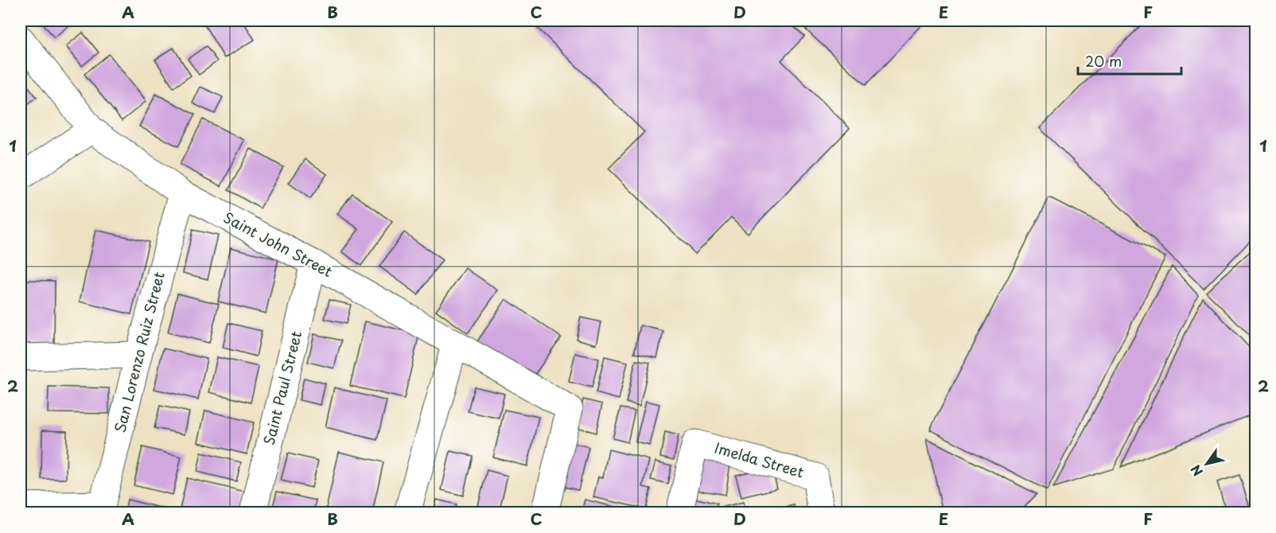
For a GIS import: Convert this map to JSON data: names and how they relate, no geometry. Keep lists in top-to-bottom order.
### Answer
{
  "streets": {
    "street": [
      "Saint John Street",
      "San Lorenzo Ruiz Street",
      "Saint Paul Street",
      "Imelda Street"
    ]
  },
  "crossings": [
    ["Saint John Street", "San Lorenzo Ruiz Street"],
    ["Saint John Street", "Saint Paul Street"]
  ],
  "scale_bar": "20 m",
  "north": "bottom left",
  "grid": {
    "columns": [
      "A",
      "B",
      "C",
      "D",
      "E",
      "F"
    ],
    "rows": ["1", "2"]
  }
}
